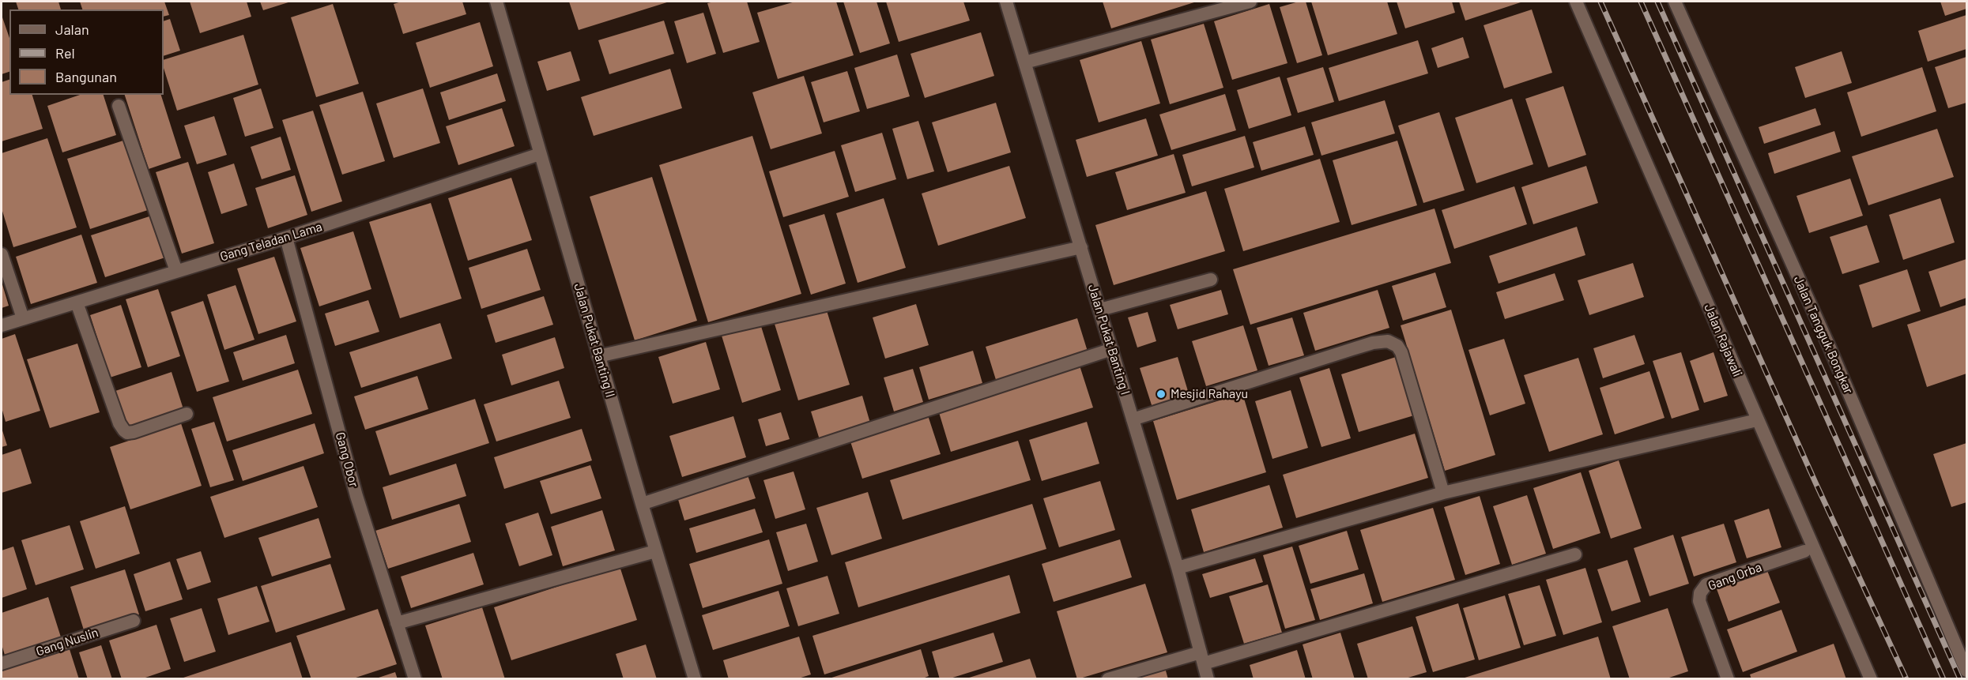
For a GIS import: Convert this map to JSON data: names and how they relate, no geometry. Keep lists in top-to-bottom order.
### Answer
{
  "streets": {
    "street": [
      "Gang Teladan Lama",
      "Jalan Tangguk Bongkar",
      "Jalan Pukat Banting I",
      "Jalan Pukat Banting II",
      "Jalan Rajawali",
      "Gang Obor",
      "Gang Orba",
      "Gang Nuslin"
    ]
  },
  "crossings": [
    ["Gang Teladan Lama", "Jalan Pukat Banting II"],
    ["Gang Teladan Lama", "Gang Obor"]
  ],
  "places": ["Mesjid Rahayu"],
  "legend": ["Jalan", "Rel", "Bangunan"]
}
